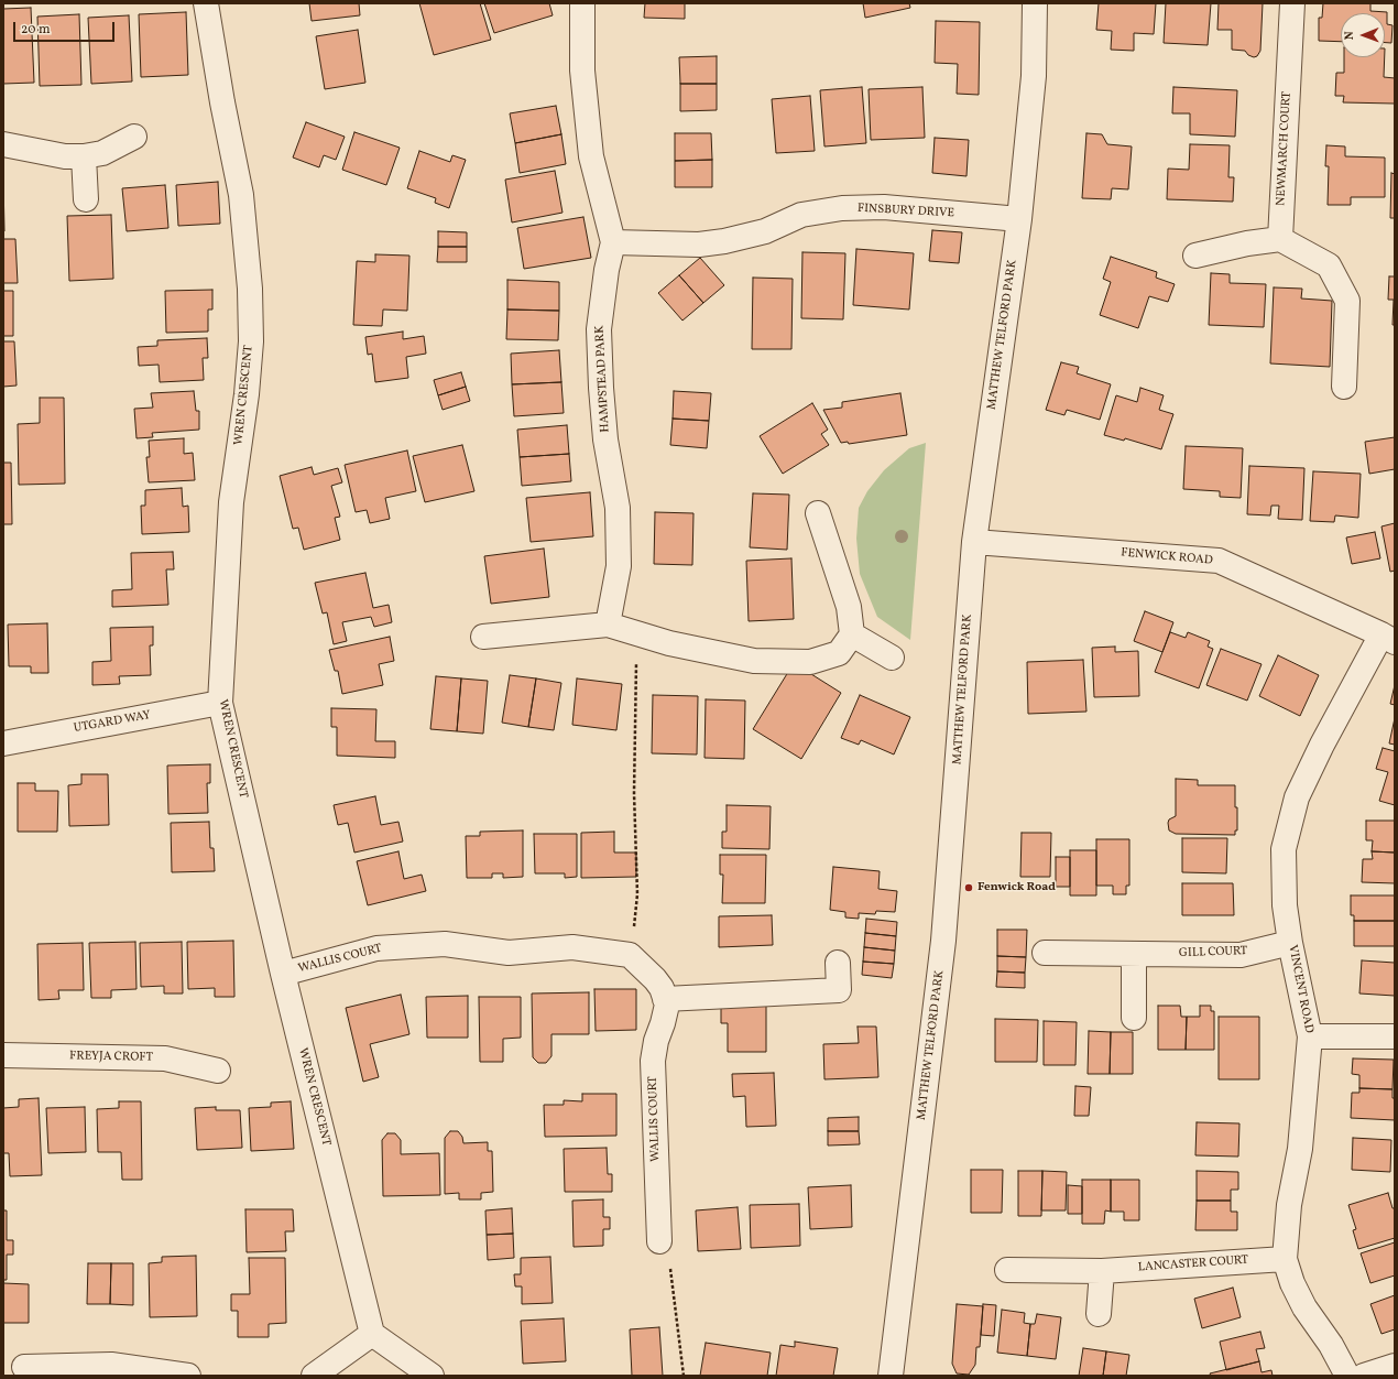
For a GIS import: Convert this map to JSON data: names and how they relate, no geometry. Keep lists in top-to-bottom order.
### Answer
{
  "streets": {
    "street": [
      "NEWMARCH COURT",
      "FINSBURY DRIVE",
      "MATTHEW TELFORD PARK",
      "HAMPSTEAD PARK",
      "WREN CRESCENT",
      "FENWICK ROAD",
      "UTGARD WAY",
      "GILL COURT",
      "WALLIS COURT",
      "VINCENT ROAD",
      "FREYJA CROFT",
      "LANCASTER COURT"
    ]
  },
  "crossings": [
    ["FINSBURY DRIVE", "MATTHEW TELFORD PARK"],
    ["FINSBURY DRIVE", "HAMPSTEAD PARK"],
    ["MATTHEW TELFORD PARK", "FENWICK ROAD"],
    ["WREN CRESCENT", "UTGARD WAY"],
    ["WREN CRESCENT", "WALLIS COURT"],
    ["FENWICK ROAD", "VINCENT ROAD"],
    ["GILL COURT", "VINCENT ROAD"],
    ["VINCENT ROAD", "LANCASTER COURT"]
  ],
  "places": ["Fenwick Road"],
  "scale_bar": "20 m",
  "north": "left"
}
